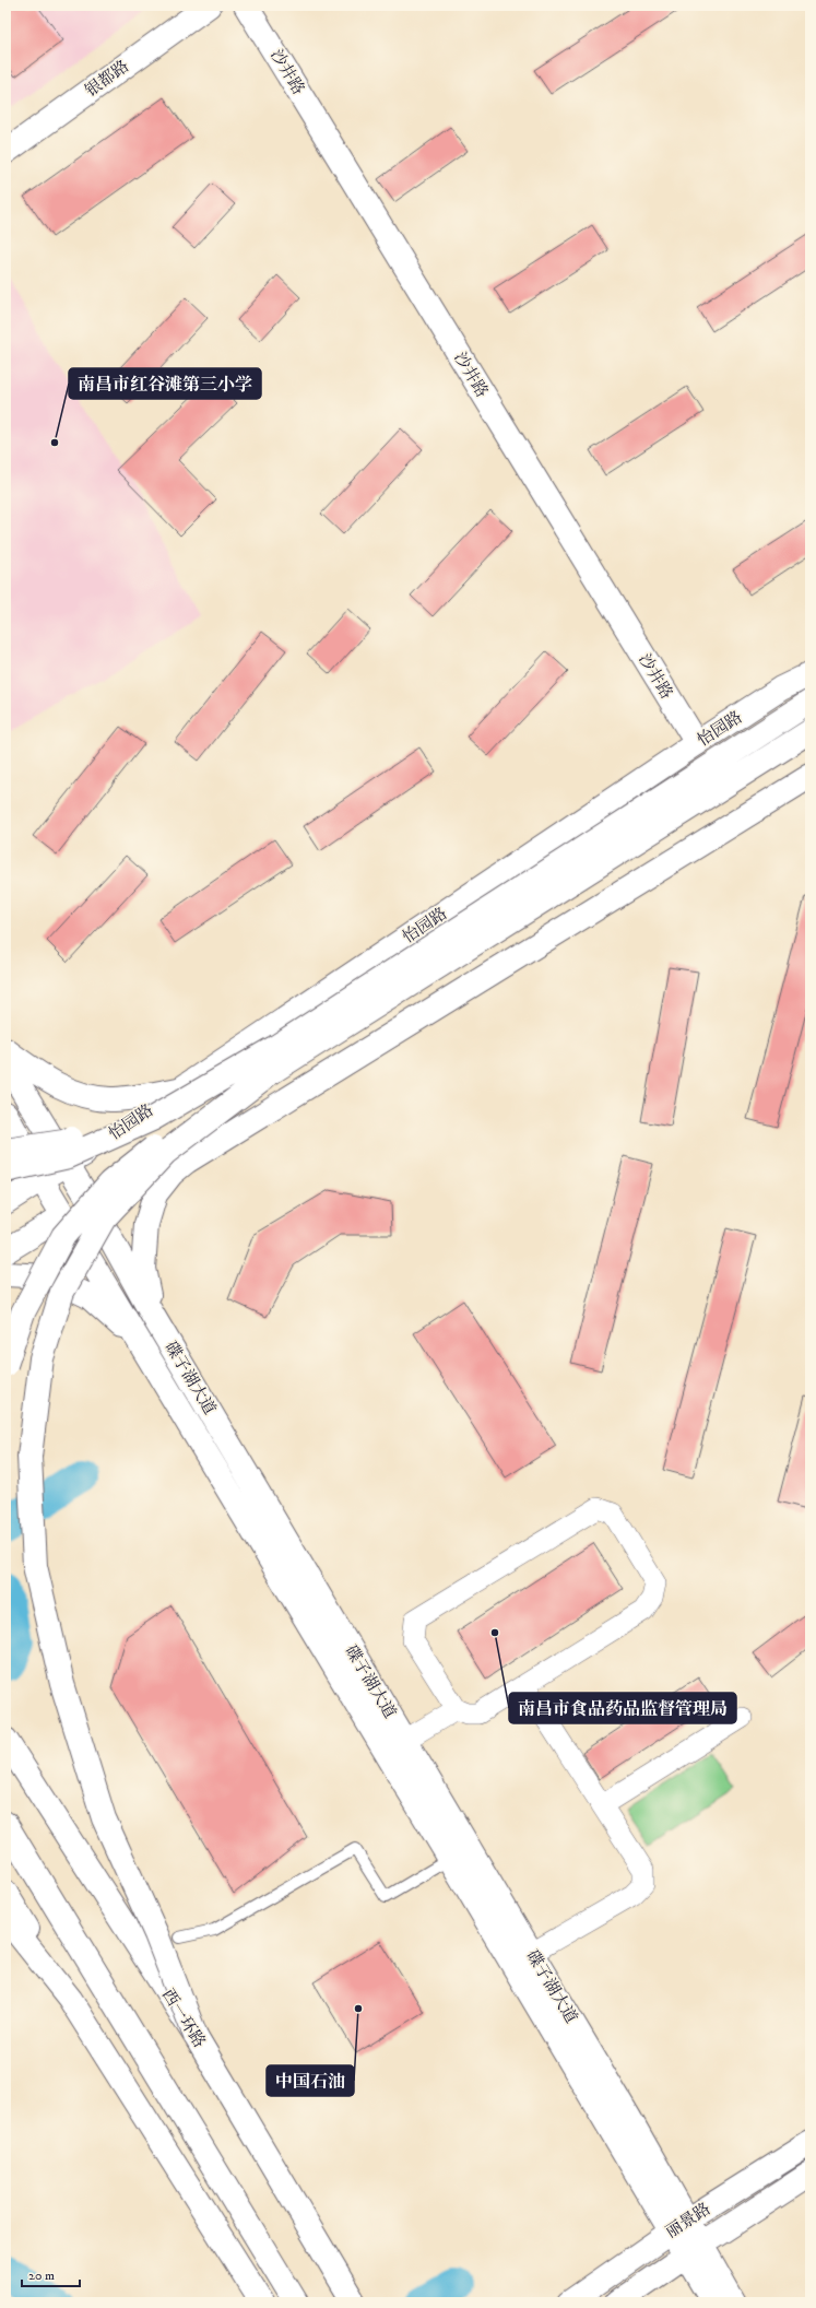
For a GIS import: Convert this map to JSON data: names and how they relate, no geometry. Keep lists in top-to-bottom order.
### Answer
{
  "streets": {
    "main road": [
      "沙井路",
      "银都路",
      "怡园路",
      "碟子湖大道",
      "西一环路",
      "丽景路"
    ]
  },
  "crossings": [
    ["沙井路", "怡园路"],
    ["怡园路", "碟子湖大道"],
    ["碟子湖大道", "丽景路"]
  ],
  "places": ["南昌市红谷滩第三小学", "南昌市食品药品监督管理局", "中国石油"],
  "scale_bar": "20 m"
}
